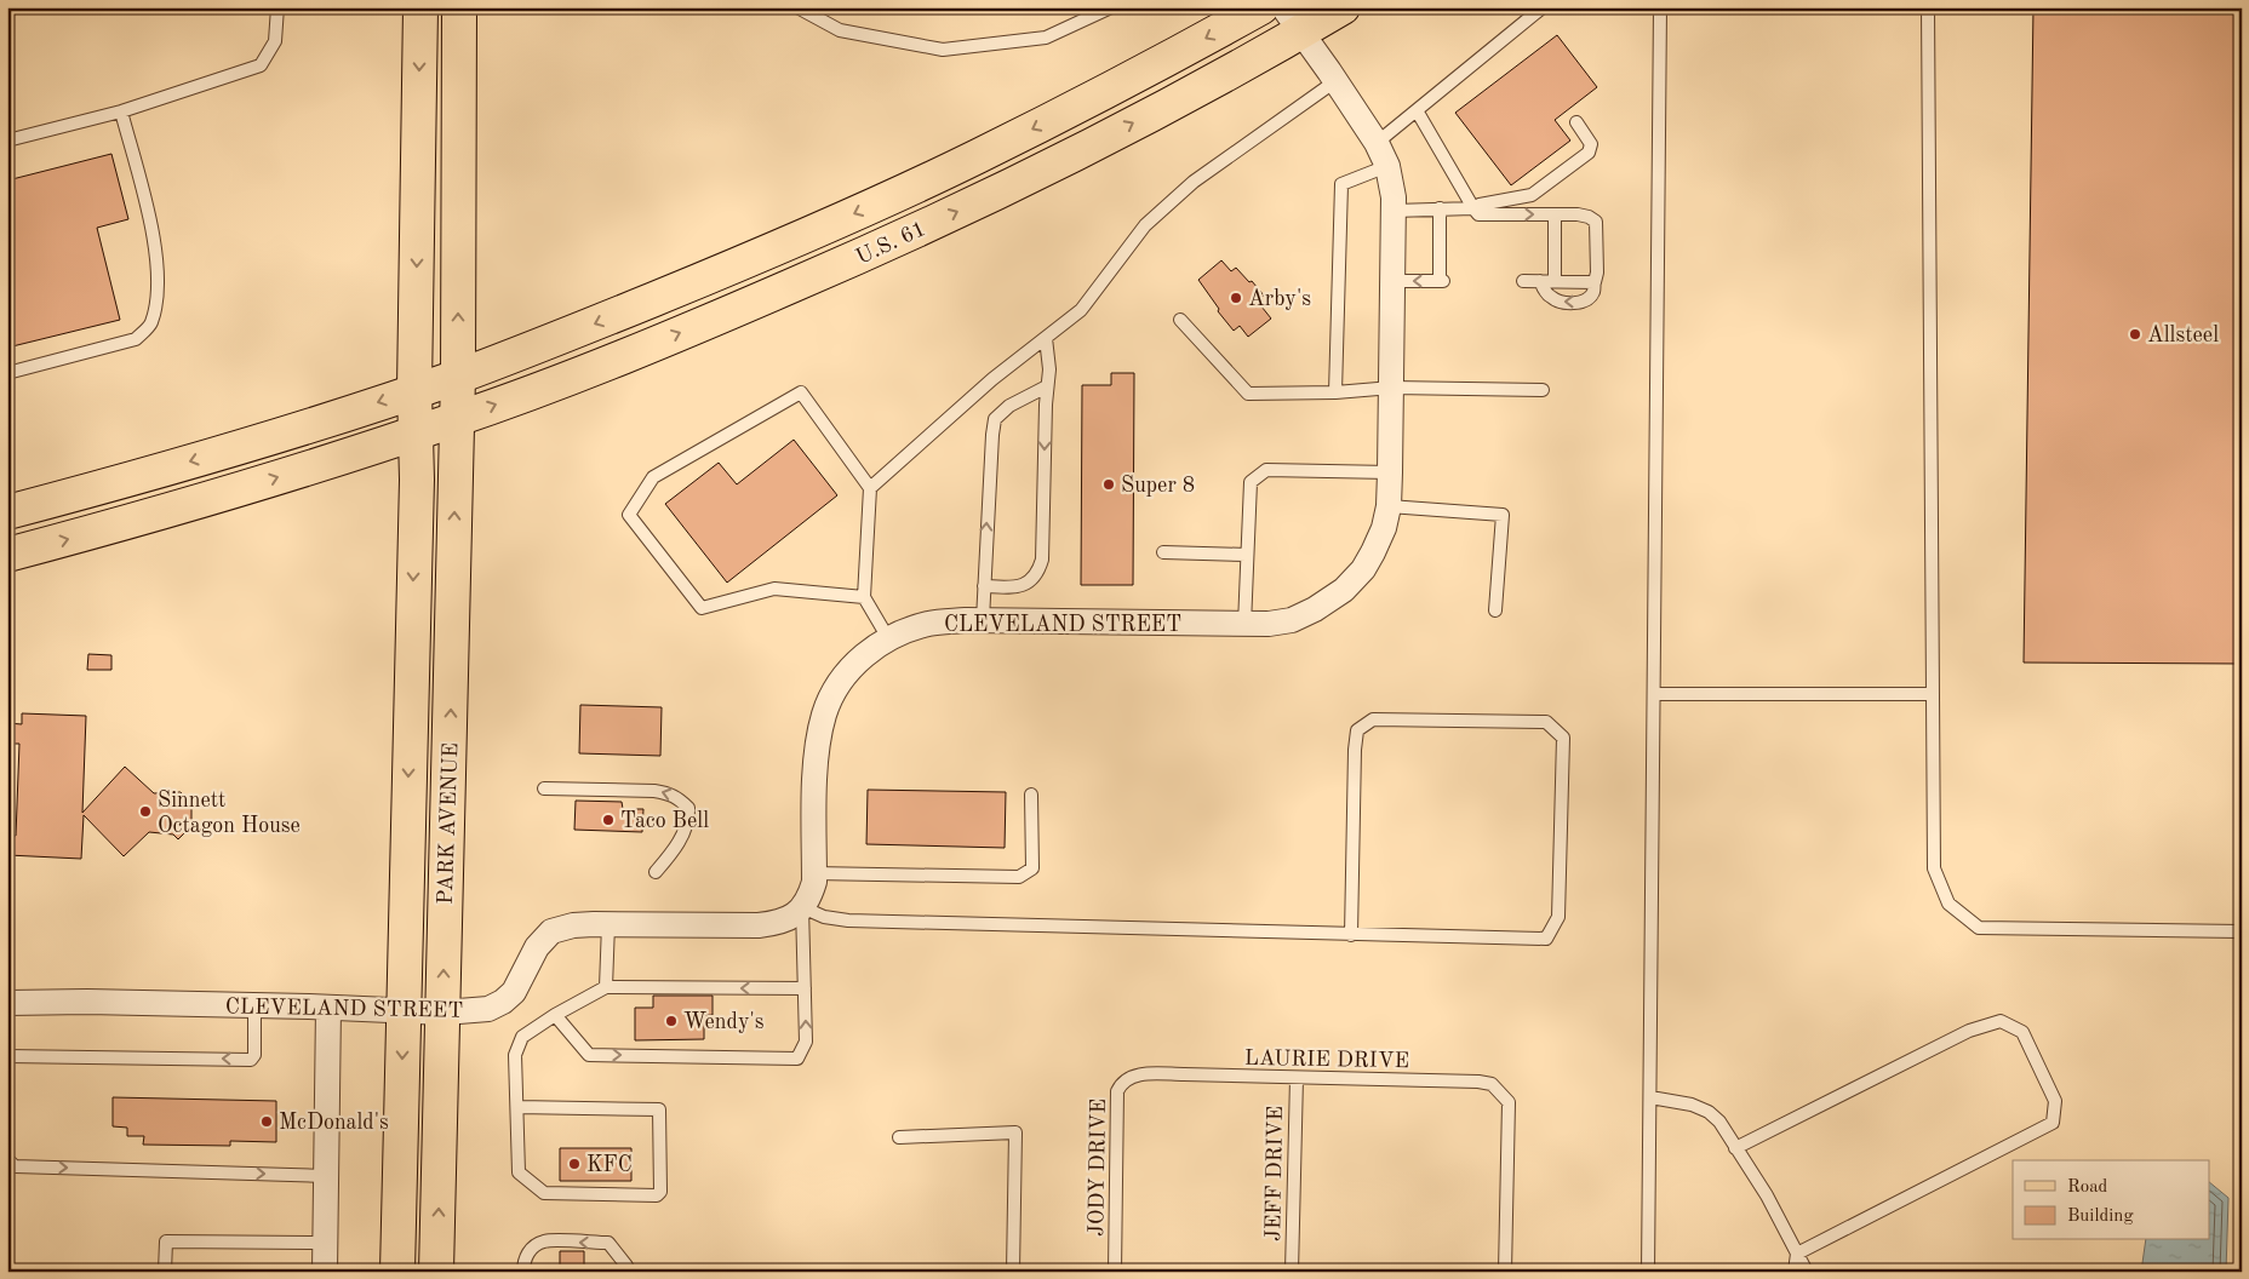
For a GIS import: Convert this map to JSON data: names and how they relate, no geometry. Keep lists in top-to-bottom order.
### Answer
{
  "streets": {
    "main road": ["U.S. 61", "PARK AVENUE"],
    "street": ["CLEVELAND STREET"],
    "lane": ["LAURIE DRIVE", "JODY DRIVE", "JEFF DRIVE"]
  },
  "crossings": [
    ["U.S. 61", "CLEVELAND STREET"],
    ["U.S. 61", "PARK AVENUE"],
    ["CLEVELAND STREET", "PARK AVENUE"],
    ["LAURIE DRIVE", "JODY DRIVE"],
    ["LAURIE DRIVE", "JEFF DRIVE"]
  ],
  "places": [
    "Arby's",
    "Allsteel",
    "Super 8",
    "Sinnett Octagon House",
    "Taco Bell",
    "Wendy's",
    "McDonald's",
    "KFC"
  ],
  "legend": ["Road", "Building"]
}
